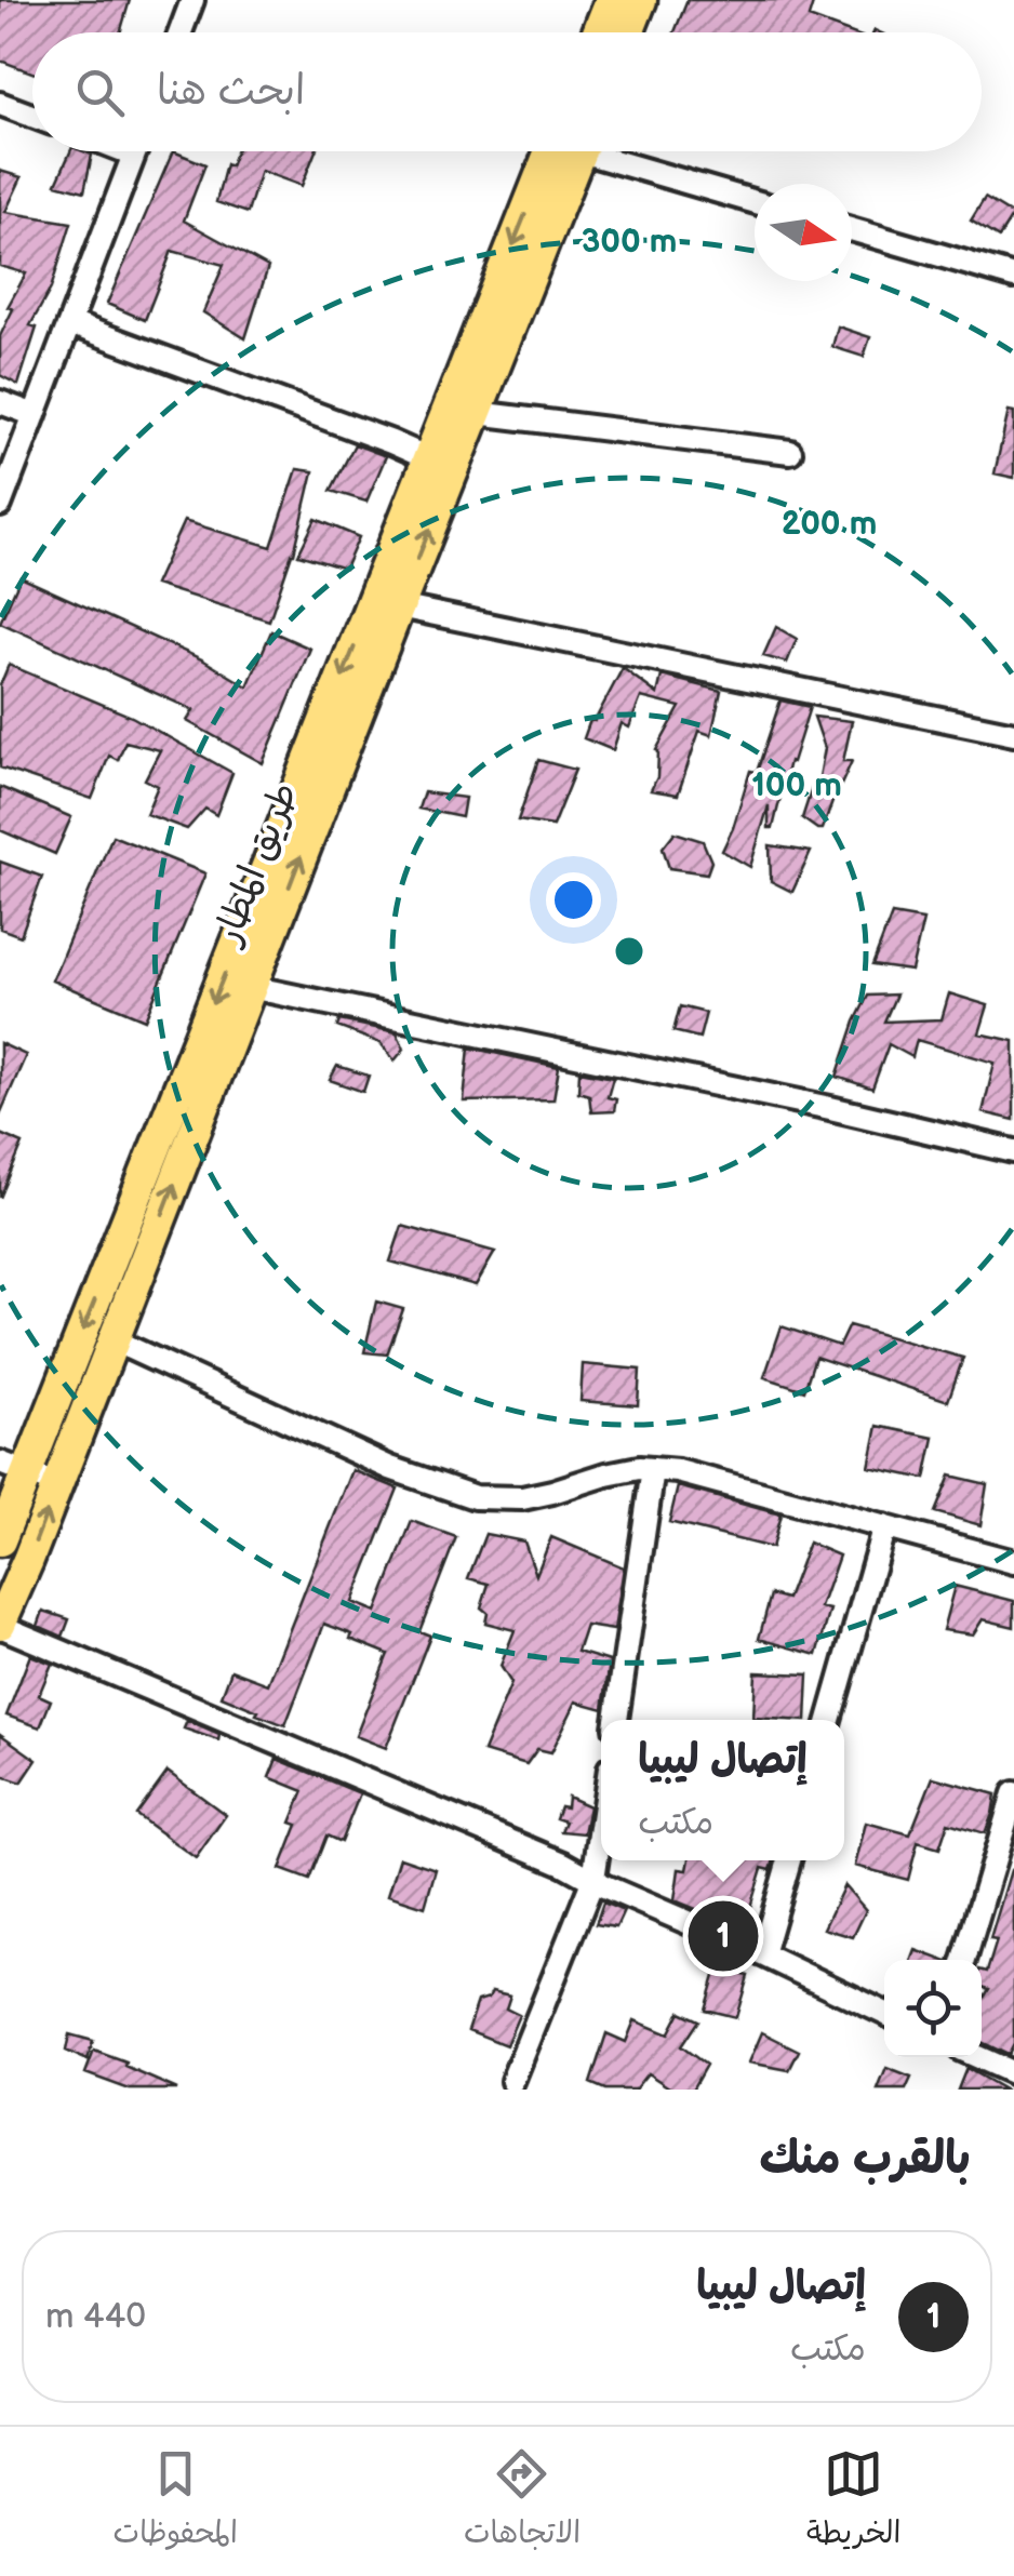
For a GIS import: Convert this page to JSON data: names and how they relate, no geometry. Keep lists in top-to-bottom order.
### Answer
{
  "streets": {
    "highway": ["طريق المطار"]
  },
  "north": "right",
  "page": {
    "search": "ابحث هنا",
    "popup": ["إتصال ليبيا", "مكتب"],
    "pins": "1",
    "heading": "بالقرب منك",
    "list": [
      {
        "mark": "1",
        "name": "إتصال ليبيا",
        "note": "مكتب",
        "value": "440 m"
      }
    ],
    "nav": ["الخريطة", "الاتجاهات", "المحفوظات"]
  },
  "rings": ["300 m", "200 m", "100 m"]
}
